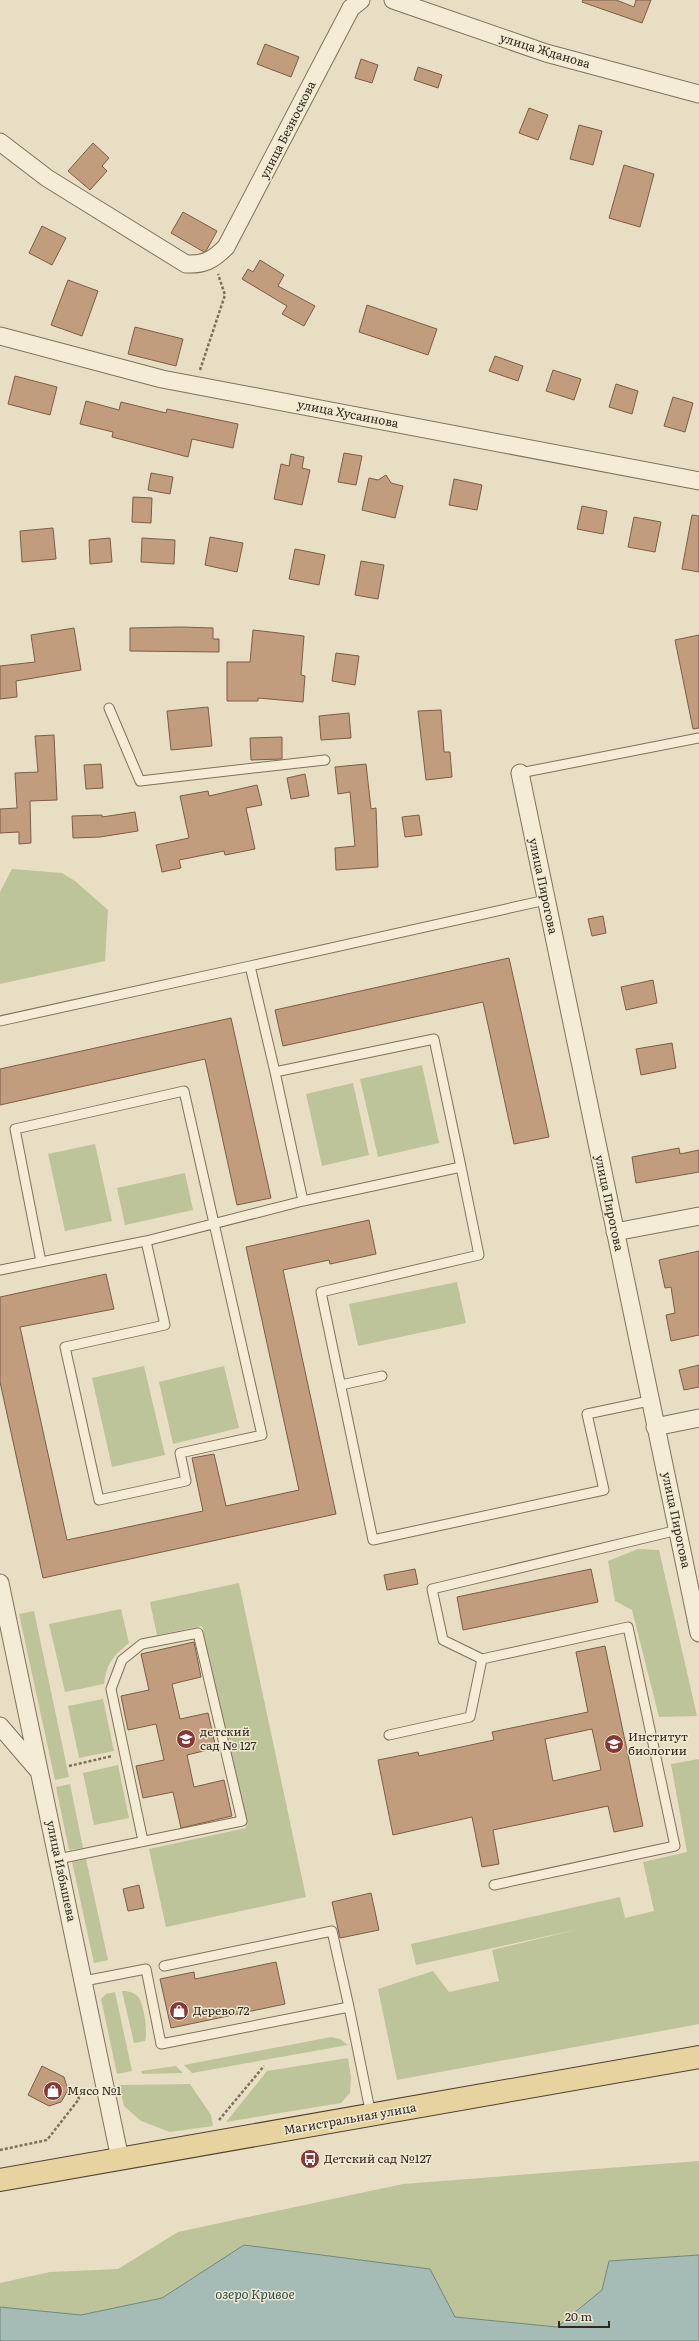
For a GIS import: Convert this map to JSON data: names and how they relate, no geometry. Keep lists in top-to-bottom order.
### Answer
{
  "streets": {
    "main road": ["Магистральная улица"],
    "street": [
      "улица Жданова",
      "улица Безноскова",
      "улица Хусаинова",
      "улица Пирогова",
      "улица Избышева"
    ]
  },
  "crossings": [
    ["улица Избышева", "Магистральная улица"]
  ],
  "water": ["озеро Кривое"],
  "places": {
    "school or university": ["детский сад № 127", "Институт биологии"],
    "shop": ["Дерево 72", "Мясо №1"],
    "bus stop": ["Детский сад №127"]
  },
  "scale_bar": "20 m"
}
